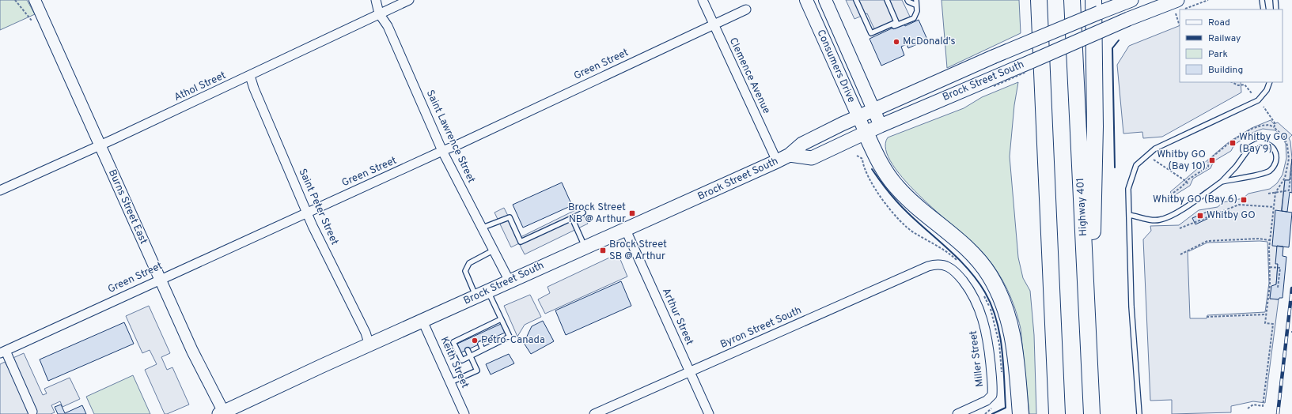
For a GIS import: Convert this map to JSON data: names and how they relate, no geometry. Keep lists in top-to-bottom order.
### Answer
{
  "streets": {
    "highway": ["Highway 401"],
    "main road": ["Consumers Drive", "Brock Street South"],
    "street": [
      "Green Street",
      "Clemence Avenue",
      "Athol Street",
      "Saint Lawrence Street",
      "Burns Street East",
      "Saint Peter Street",
      "Arthur Street",
      "Byron Street South",
      "Miller Street",
      "Keith Street"
    ]
  },
  "crossings": [
    ["Green Street", "Clemence Avenue"],
    ["Green Street", "Saint Lawrence Street"],
    ["Green Street", "Burns Street East"],
    ["Green Street", "Saint Peter Street"],
    ["Consumers Drive", "Brock Street South"],
    ["Clemence Avenue", "Brock Street South"],
    ["Brock Street South", "Saint Lawrence Street"],
    ["Brock Street South", "Burns Street East"],
    ["Brock Street South", "Saint Peter Street"],
    ["Brock Street South", "Arthur Street"],
    ["Brock Street South", "Keith Street"],
    ["Athol Street", "Saint Lawrence Street"],
    ["Athol Street", "Burns Street East"],
    ["Athol Street", "Saint Peter Street"],
    ["Arthur Street", "Byron Street South"],
    ["Byron Street South", "Miller Street"]
  ],
  "places": {
    "other": ["McDonald's", "Petro-Canada"],
    "transit": [
      "Whitby GO (Bay 9)",
      "Whitby GO (Bay 10)",
      "Whitby GO (Bay 6)",
      "Brock Street NB @ Arthur",
      "Whitby GO",
      "Brock Street SB @ Arthur"
    ]
  },
  "legend": [
    "Road",
    "Railway",
    "Park",
    "Building"
  ]
}
